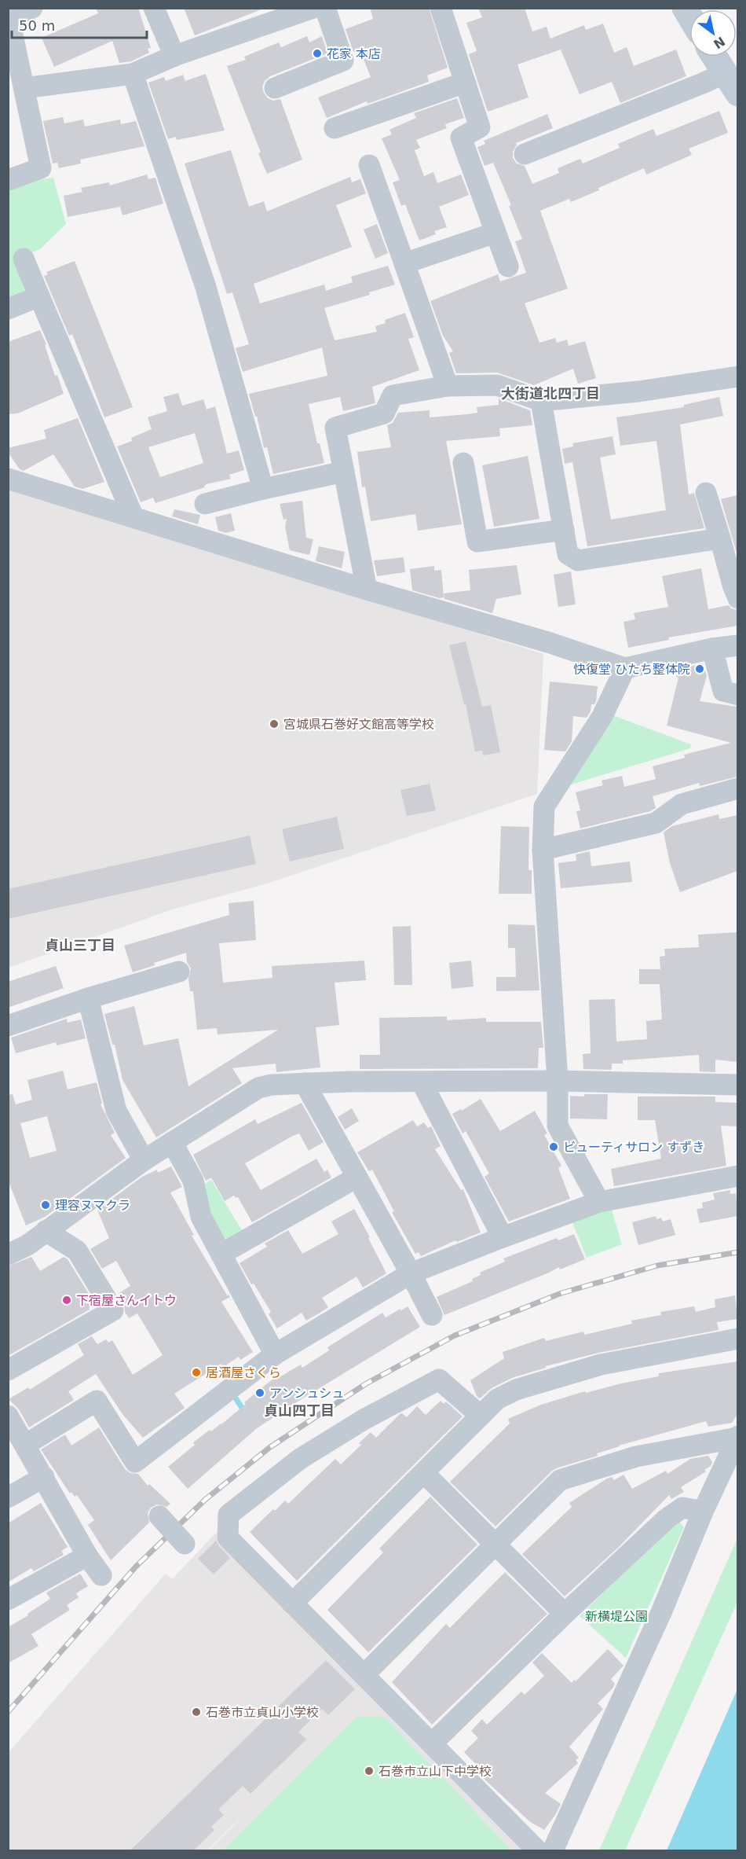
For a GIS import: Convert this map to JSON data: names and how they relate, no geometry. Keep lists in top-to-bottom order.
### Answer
{
  "districts": ["大街道北四丁目", "貞山三丁目", "貞山四丁目"],
  "parks": ["新横堤公園"],
  "places": [
    "花家 本店",
    "快復堂 ひたち整体院",
    "宮城県石巻好文館高等学校",
    "ビューティサロン すずき",
    "理容ヌマクラ",
    "下宿屋さんイトウ",
    "居酒屋さくら",
    "アンシュシュ",
    "石巻市立貞山小学校",
    "石巻市立山下中学校"
  ],
  "scale_bar": "50 m",
  "north": "bottom right"
}
